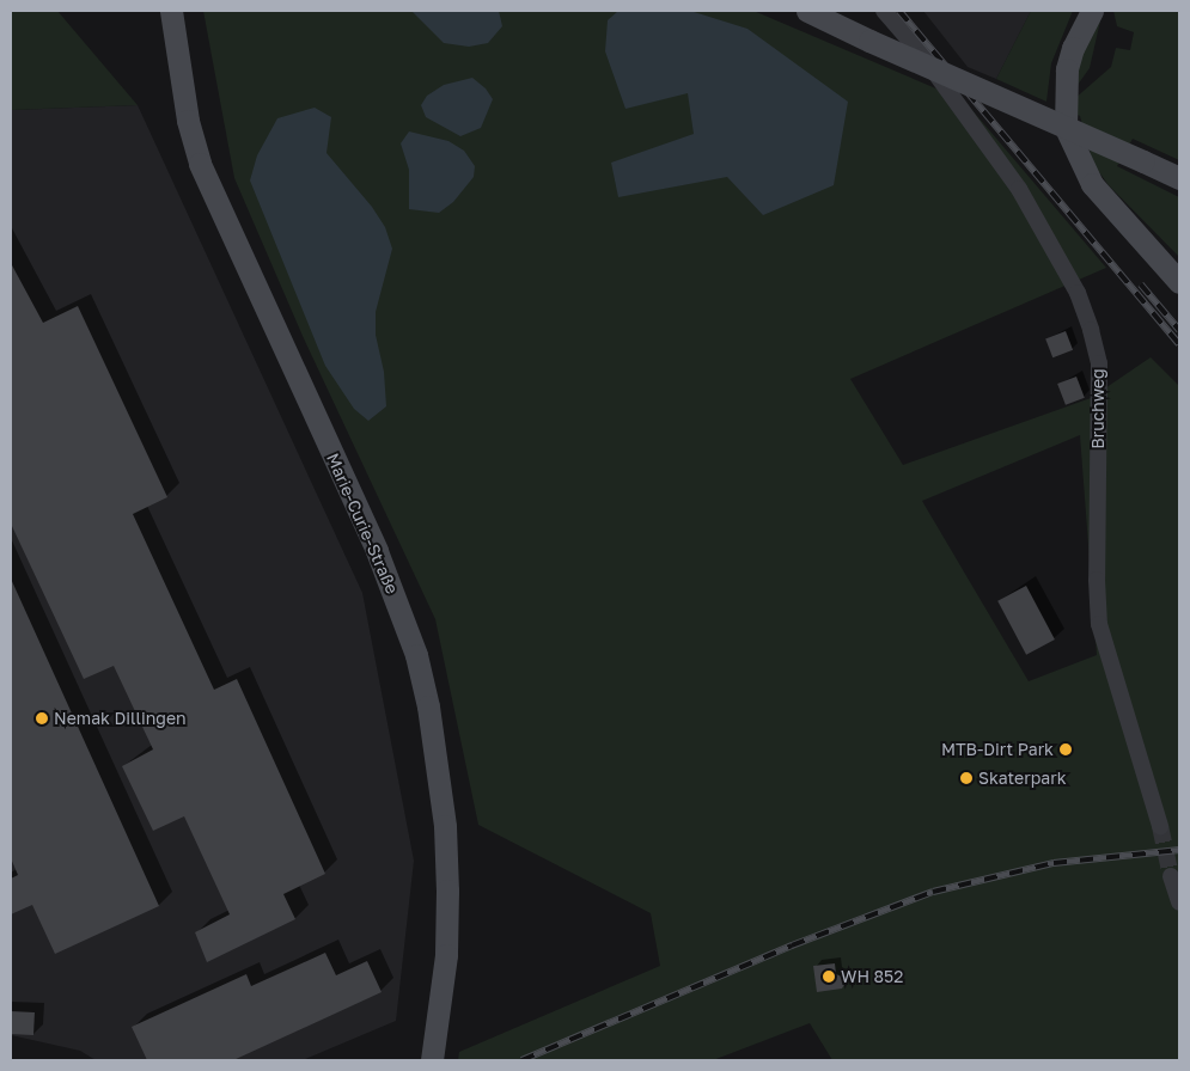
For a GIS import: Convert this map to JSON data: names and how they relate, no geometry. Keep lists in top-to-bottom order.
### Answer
{
  "streets": {
    "main road": ["Marie-Curie-Straße"],
    "street": ["Bruchweg"]
  },
  "places": [
    "Nemak Dillingen",
    "MTB-Dirt Park",
    "Skaterpark",
    "WH 852"
  ]
}
